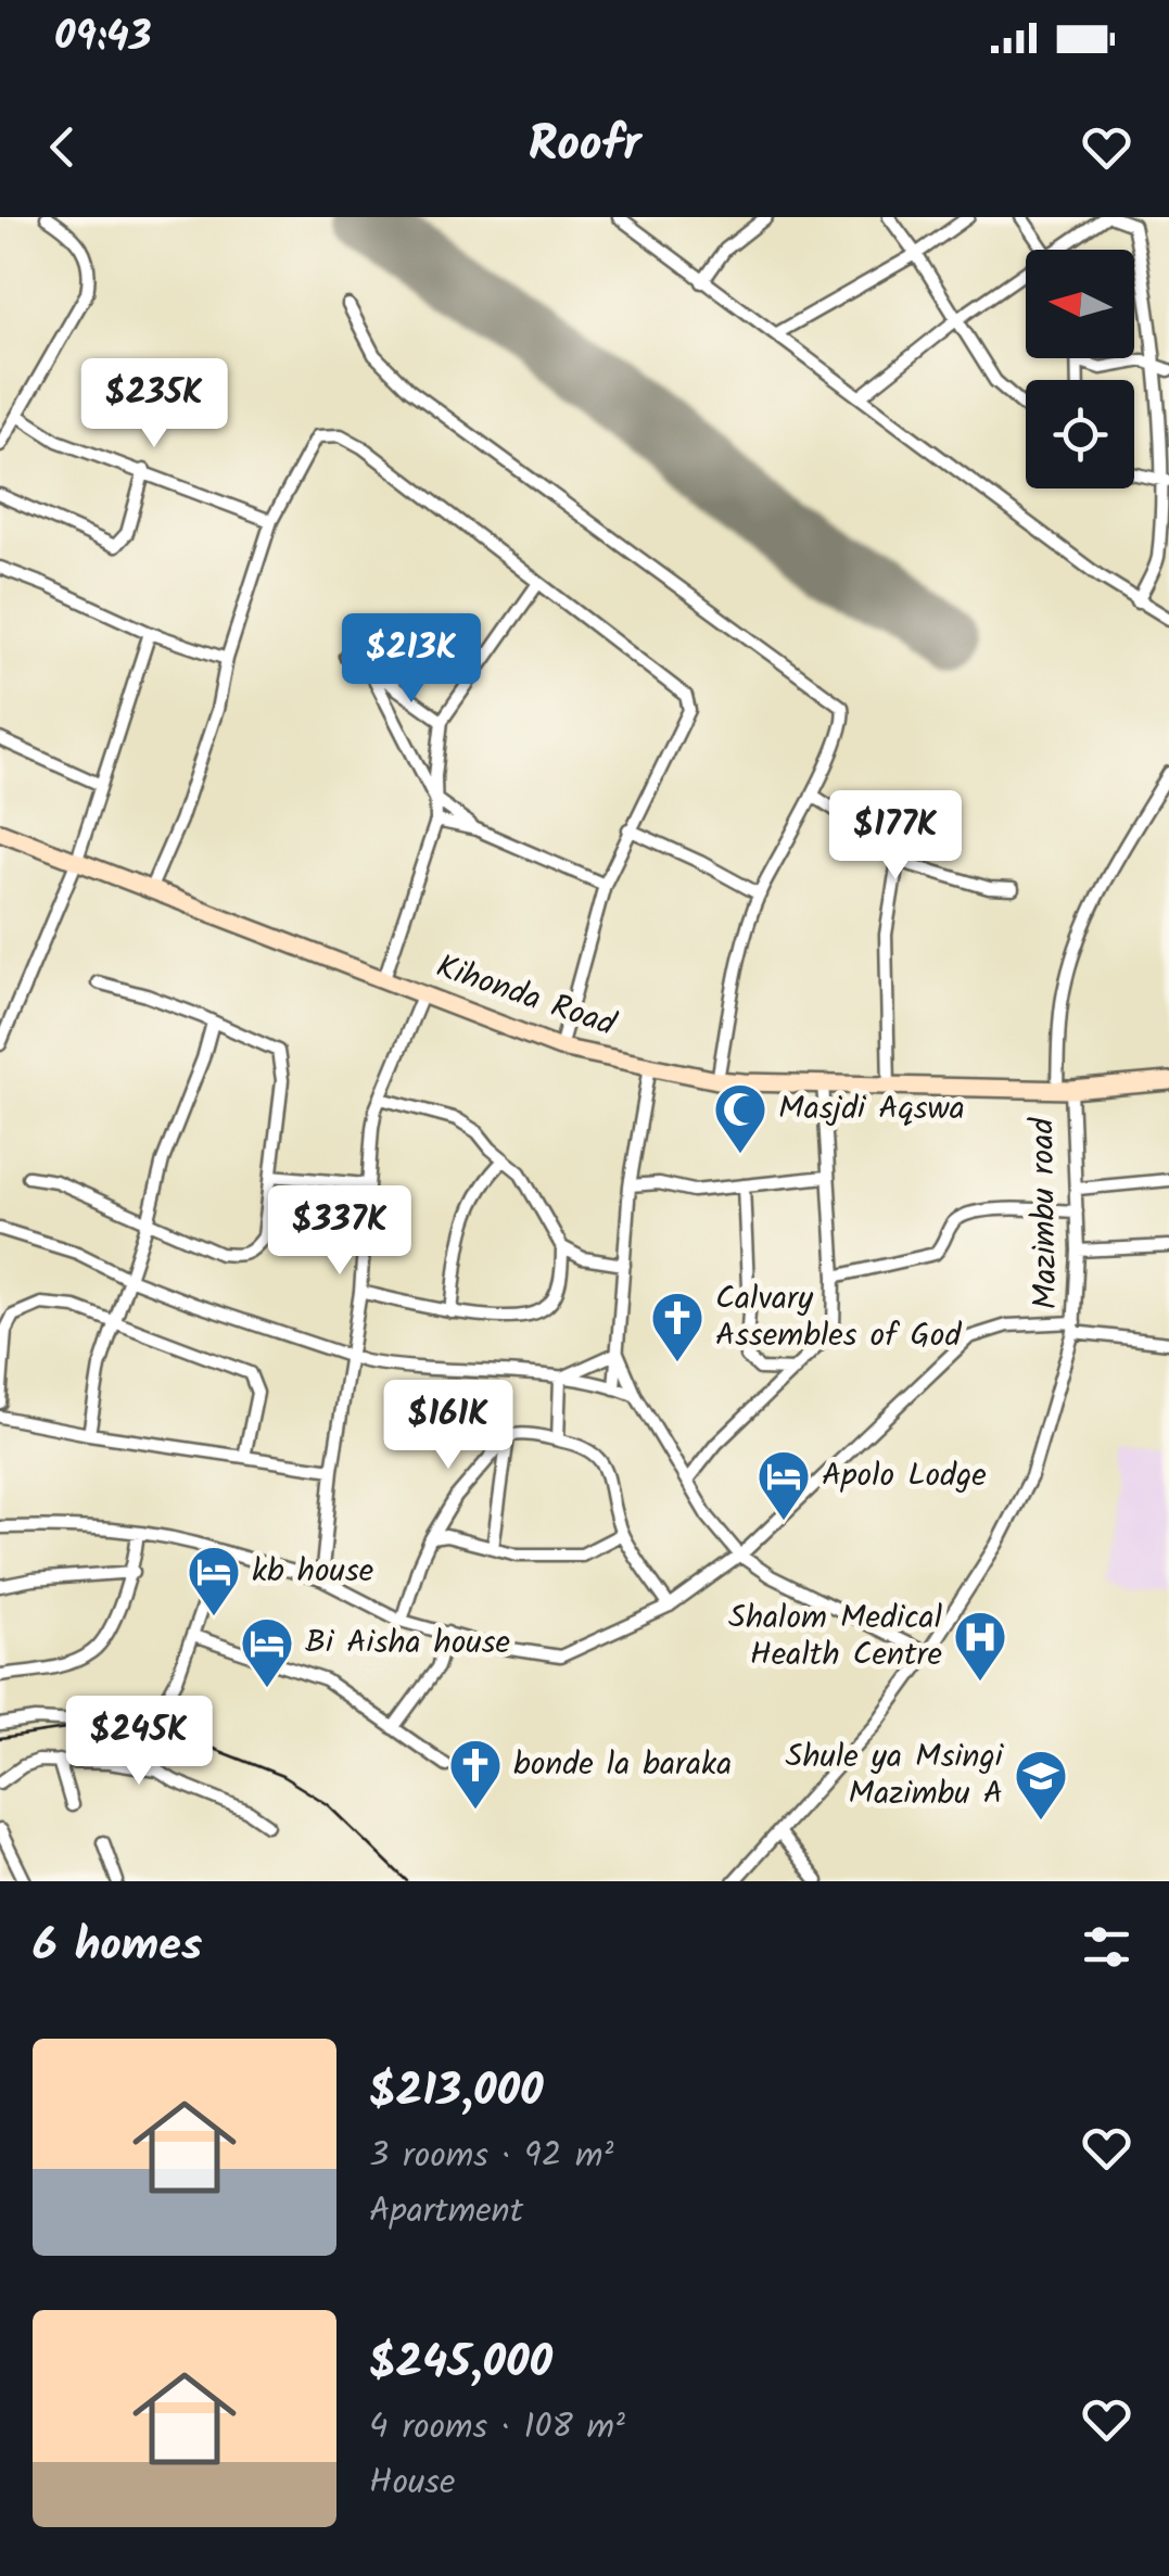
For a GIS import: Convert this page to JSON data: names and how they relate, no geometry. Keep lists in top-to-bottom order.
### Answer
{
  "streets": {
    "street": ["Kihonda Road", "Mazimbu road"]
  },
  "crossings": [
    ["Kihonda Road", "Mazimbu road"]
  ],
  "places": {
    "mosque": ["Masjdi Aqswa"],
    "church": ["Calvary Assembles of God", "bonde la baraka"],
    "hotel": ["Apolo Lodge", "kb house", "Bi Aisha house"],
    "hospital": ["Shalom Medical Health Centre"],
    "school or university": ["Shule ya Msingi Mazimbu A"]
  },
  "north": "left",
  "page": {
    "status": "09:43",
    "header": "Roofr",
    "price": [
      "$235K",
      "$213K",
      "$177K",
      "$337K",
      "$161K",
      "$245K"
    ],
    "heading": "6 homes",
    "list": [
      {
        "name": "$213,000",
        "note": "3 rooms · 92 m² · Apartment"
      },
      {
        "name": "$245,000",
        "note": "4 rooms · 108 m² · House"
      }
    ]
  }
}
